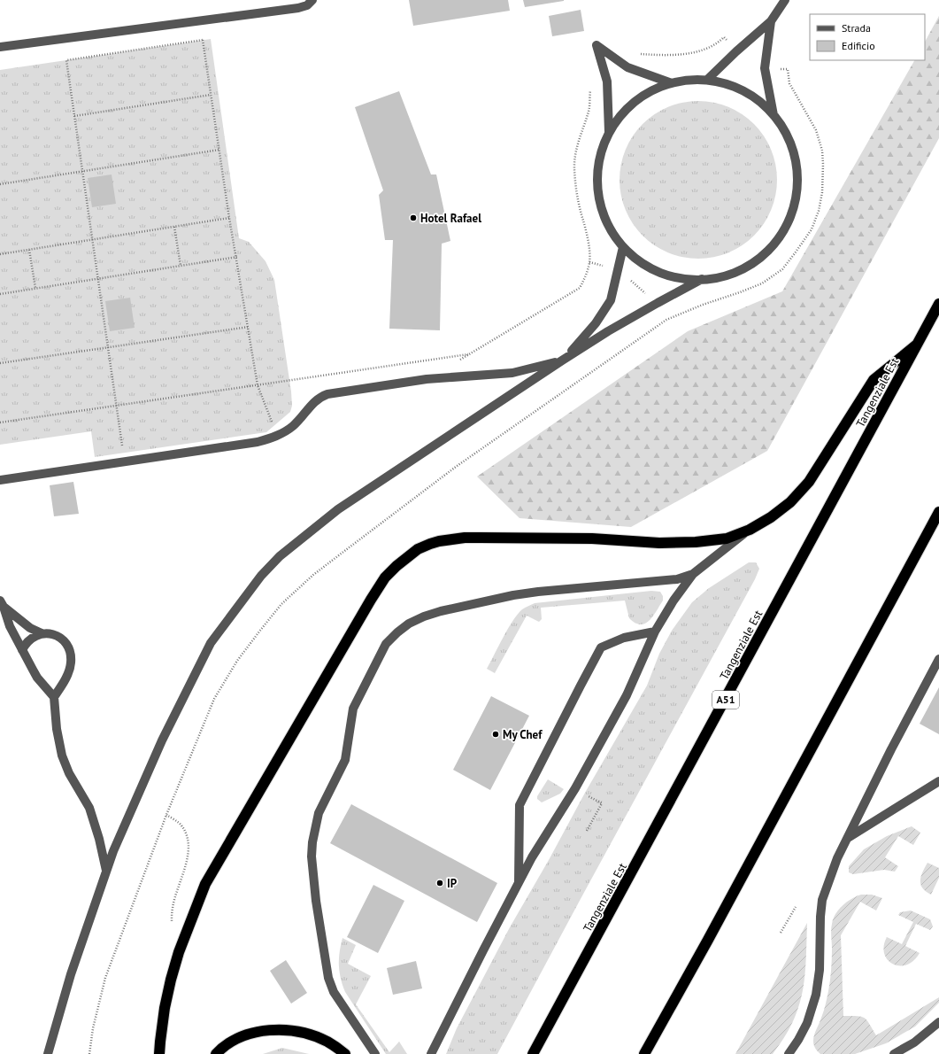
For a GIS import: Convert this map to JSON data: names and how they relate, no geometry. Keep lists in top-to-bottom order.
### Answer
{
  "streets": {
    "highway": ["Tangenziale Est", "A51"]
  },
  "places": ["Hotel Rafael", "My Chef", "IP"],
  "legend": ["Strada", "Edificio"]
}
